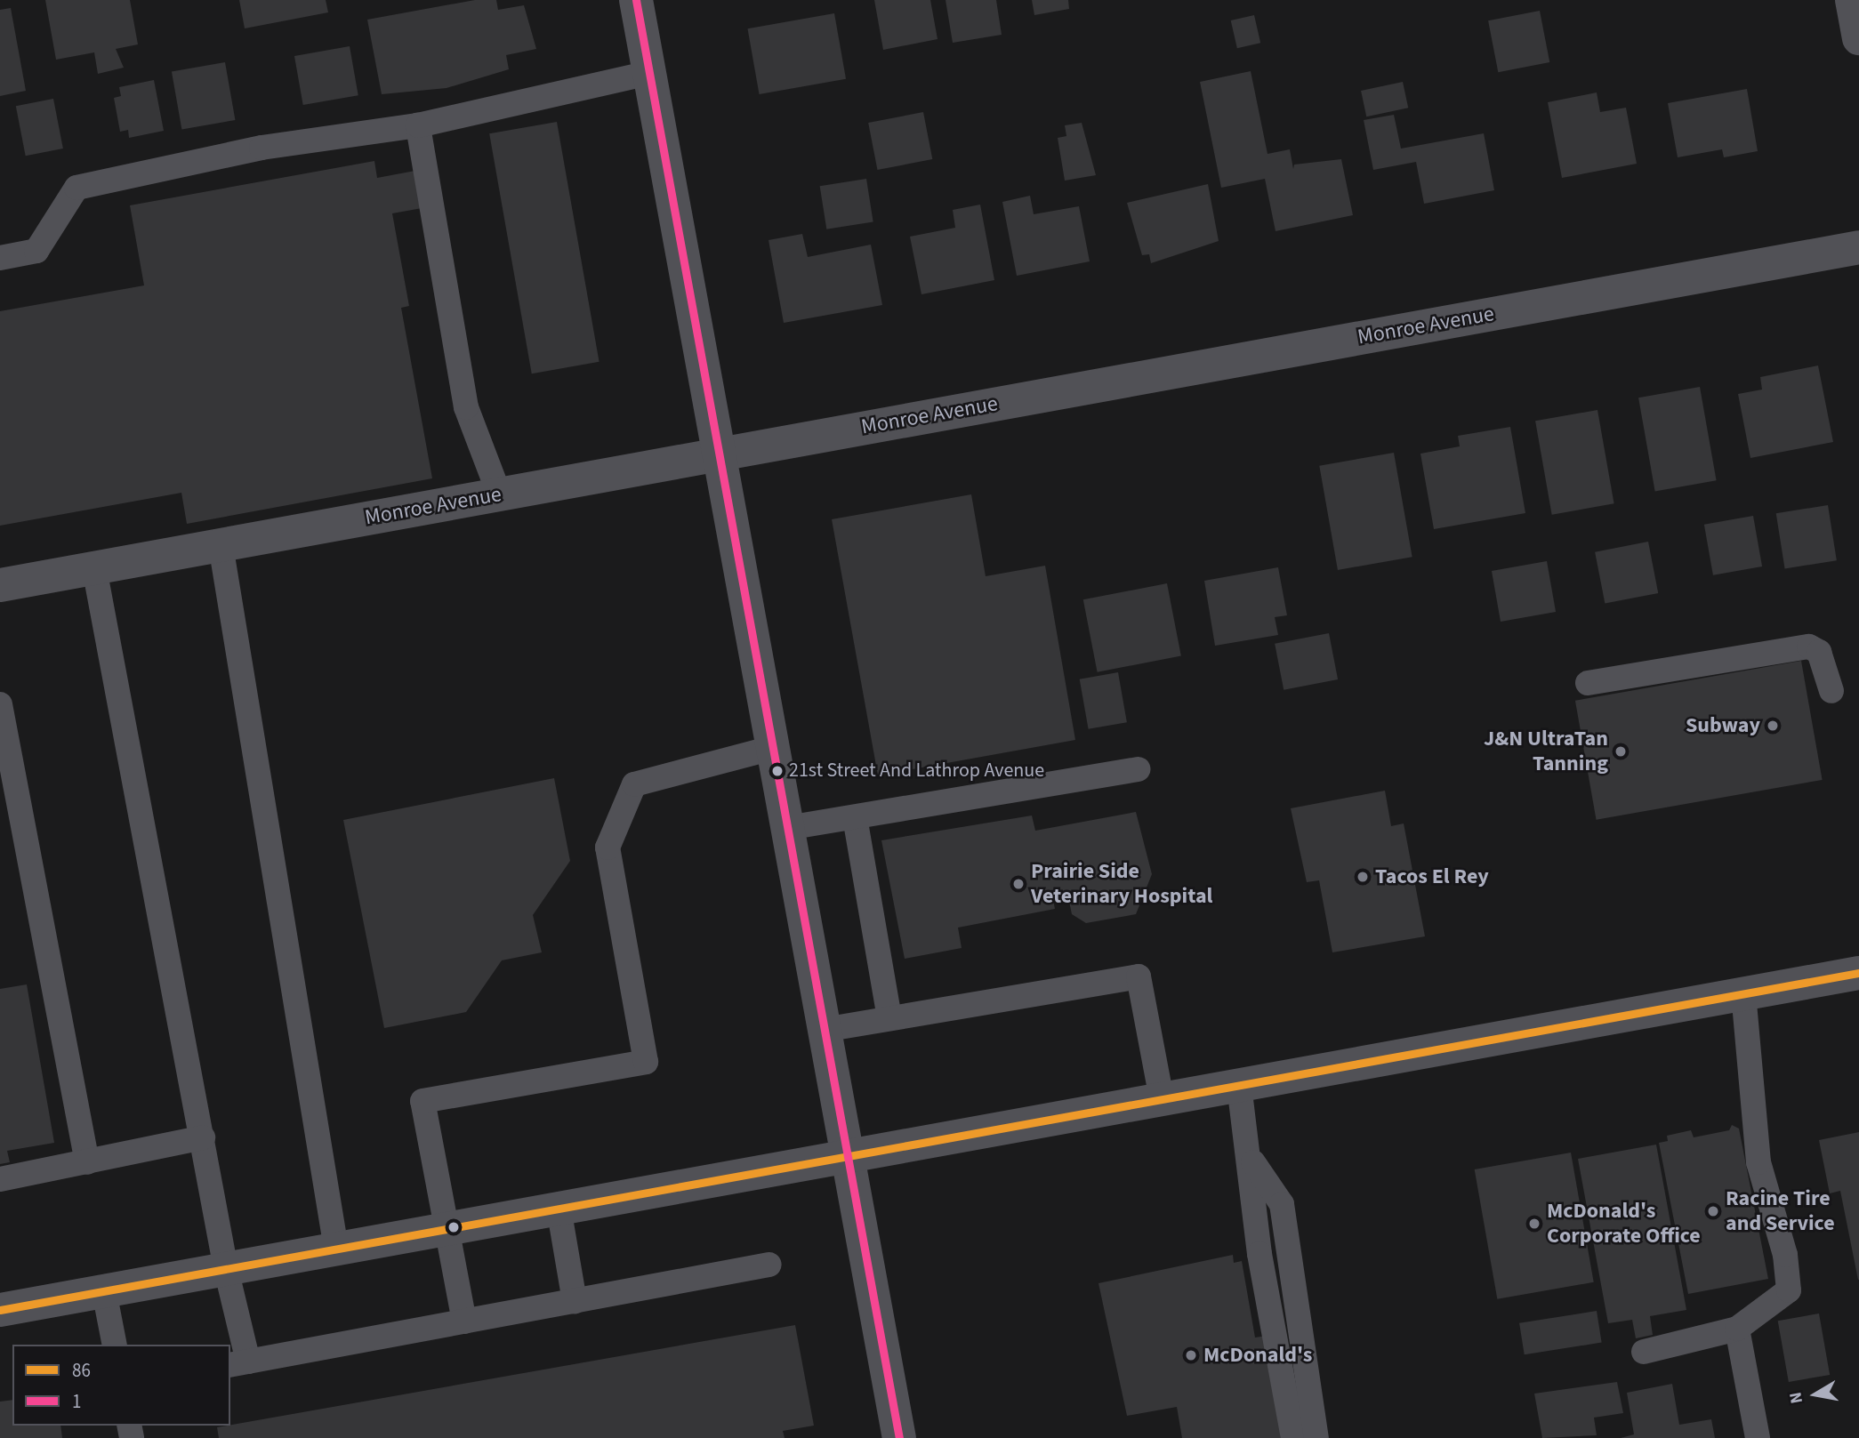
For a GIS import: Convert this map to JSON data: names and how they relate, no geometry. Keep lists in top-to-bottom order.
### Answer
{
  "streets": {
    "street": ["Monroe Avenue"]
  },
  "places": [
    "Subway",
    "J&N UltraTan Tanning",
    "21st Street And Lathrop Avenue",
    "Tacos El Rey",
    "Prairie Side Veterinary Hospital",
    "Racine Tire and Service",
    "McDonald's Corporate Office",
    "McDonald's"
  ],
  "lines": ["transit line 1", "transit line 86"],
  "legend": ["86", "1"],
  "north": "left"
}
